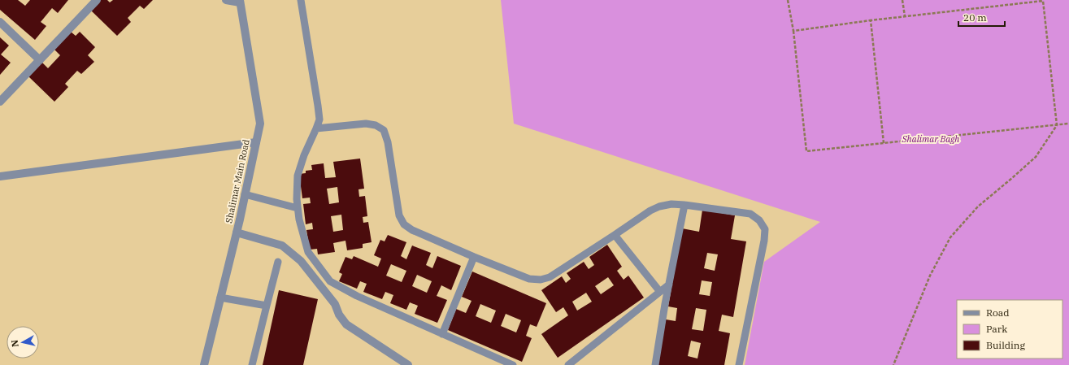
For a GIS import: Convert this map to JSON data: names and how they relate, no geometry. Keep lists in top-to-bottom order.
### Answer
{
  "streets": {
    "street": ["Shalimar Main Road"]
  },
  "parks": ["Shalimar Bagh"],
  "legend": ["Road", "Park", "Building"],
  "scale_bar": "20 m",
  "north": "left"
}
